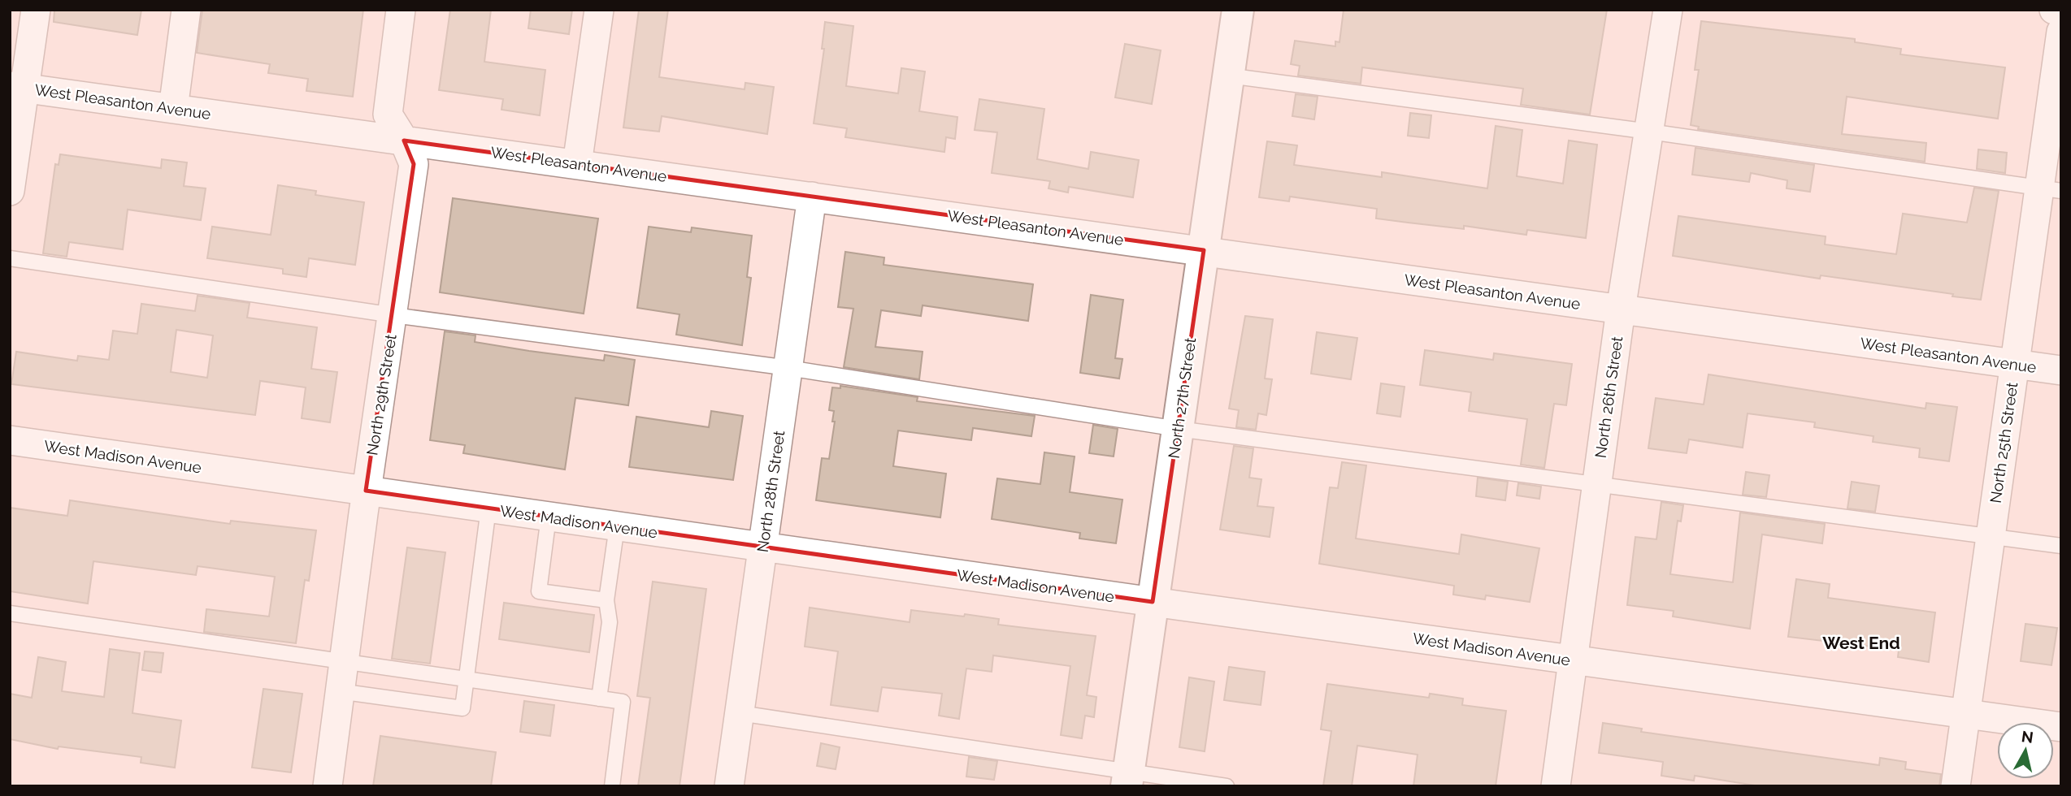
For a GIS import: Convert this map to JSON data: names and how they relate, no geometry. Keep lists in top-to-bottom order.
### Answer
{
  "streets": {
    "street": [
      "West Pleasanton Avenue",
      "North 29th Street",
      "North 26th Street",
      "North 27th Street",
      "North 25th Street",
      "West Madison Avenue",
      "North 28th Street"
    ]
  },
  "crossings": [
    ["West Pleasanton Avenue", "North 29th Street"],
    ["West Pleasanton Avenue", "North 26th Street"],
    ["West Pleasanton Avenue", "North 27th Street"],
    ["West Pleasanton Avenue", "North 25th Street"],
    ["West Pleasanton Avenue", "North 28th Street"],
    ["North 29th Street", "West Madison Avenue"],
    ["North 26th Street", "West Madison Avenue"],
    ["North 27th Street", "West Madison Avenue"],
    ["North 25th Street", "West Madison Avenue"],
    ["West Madison Avenue", "North 28th Street"]
  ],
  "districts": ["West End"],
  "north": "top"
}
